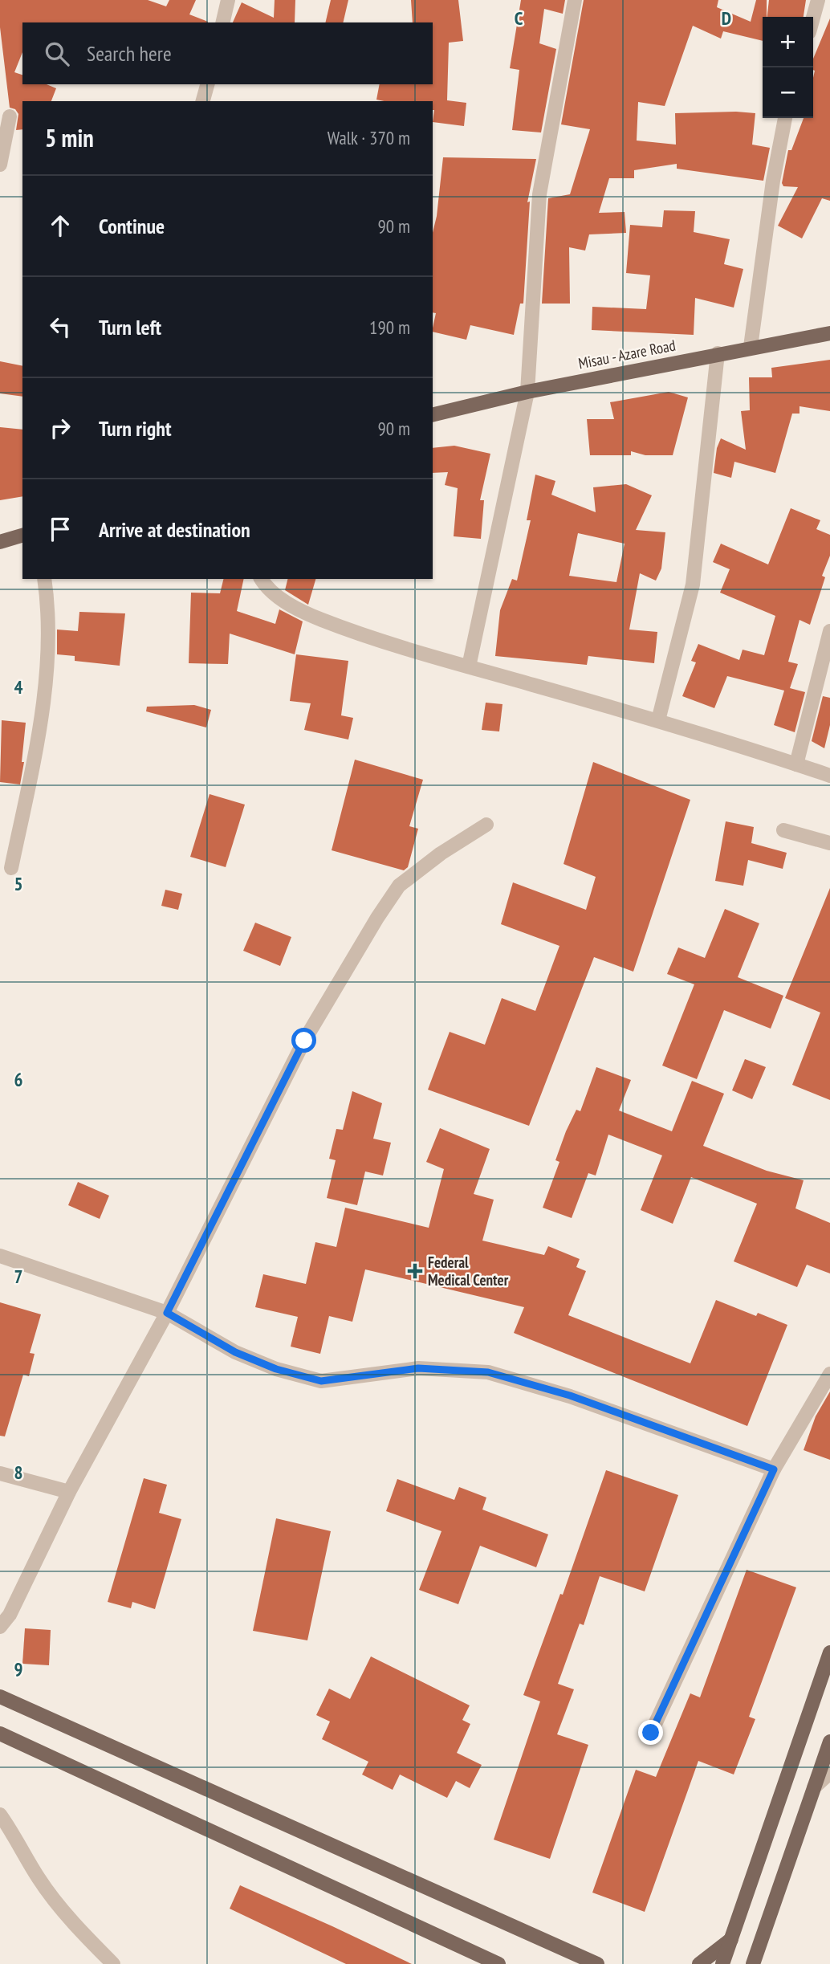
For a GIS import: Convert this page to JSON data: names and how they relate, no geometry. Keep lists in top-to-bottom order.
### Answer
{
  "streets": {
    "main road": ["Misau - Azare Road"]
  },
  "places": {
    "health": ["Federal Medical Center"]
  },
  "page": {
    "map_buttons": ["+", "−"],
    "search": "Search here",
    "heading": ["5 min", "Walk · 370 m"],
    "list": [
      ["Continue", "90 m"],
      ["Turn left", "190 m"],
      ["Turn right", "90 m"],
      "Arrive at destination"
    ]
  },
  "grid": {
    "columns": ["C", "D"],
    "rows": [
      "4",
      "5",
      "6",
      "7",
      "8",
      "9"
    ]
  }
}
